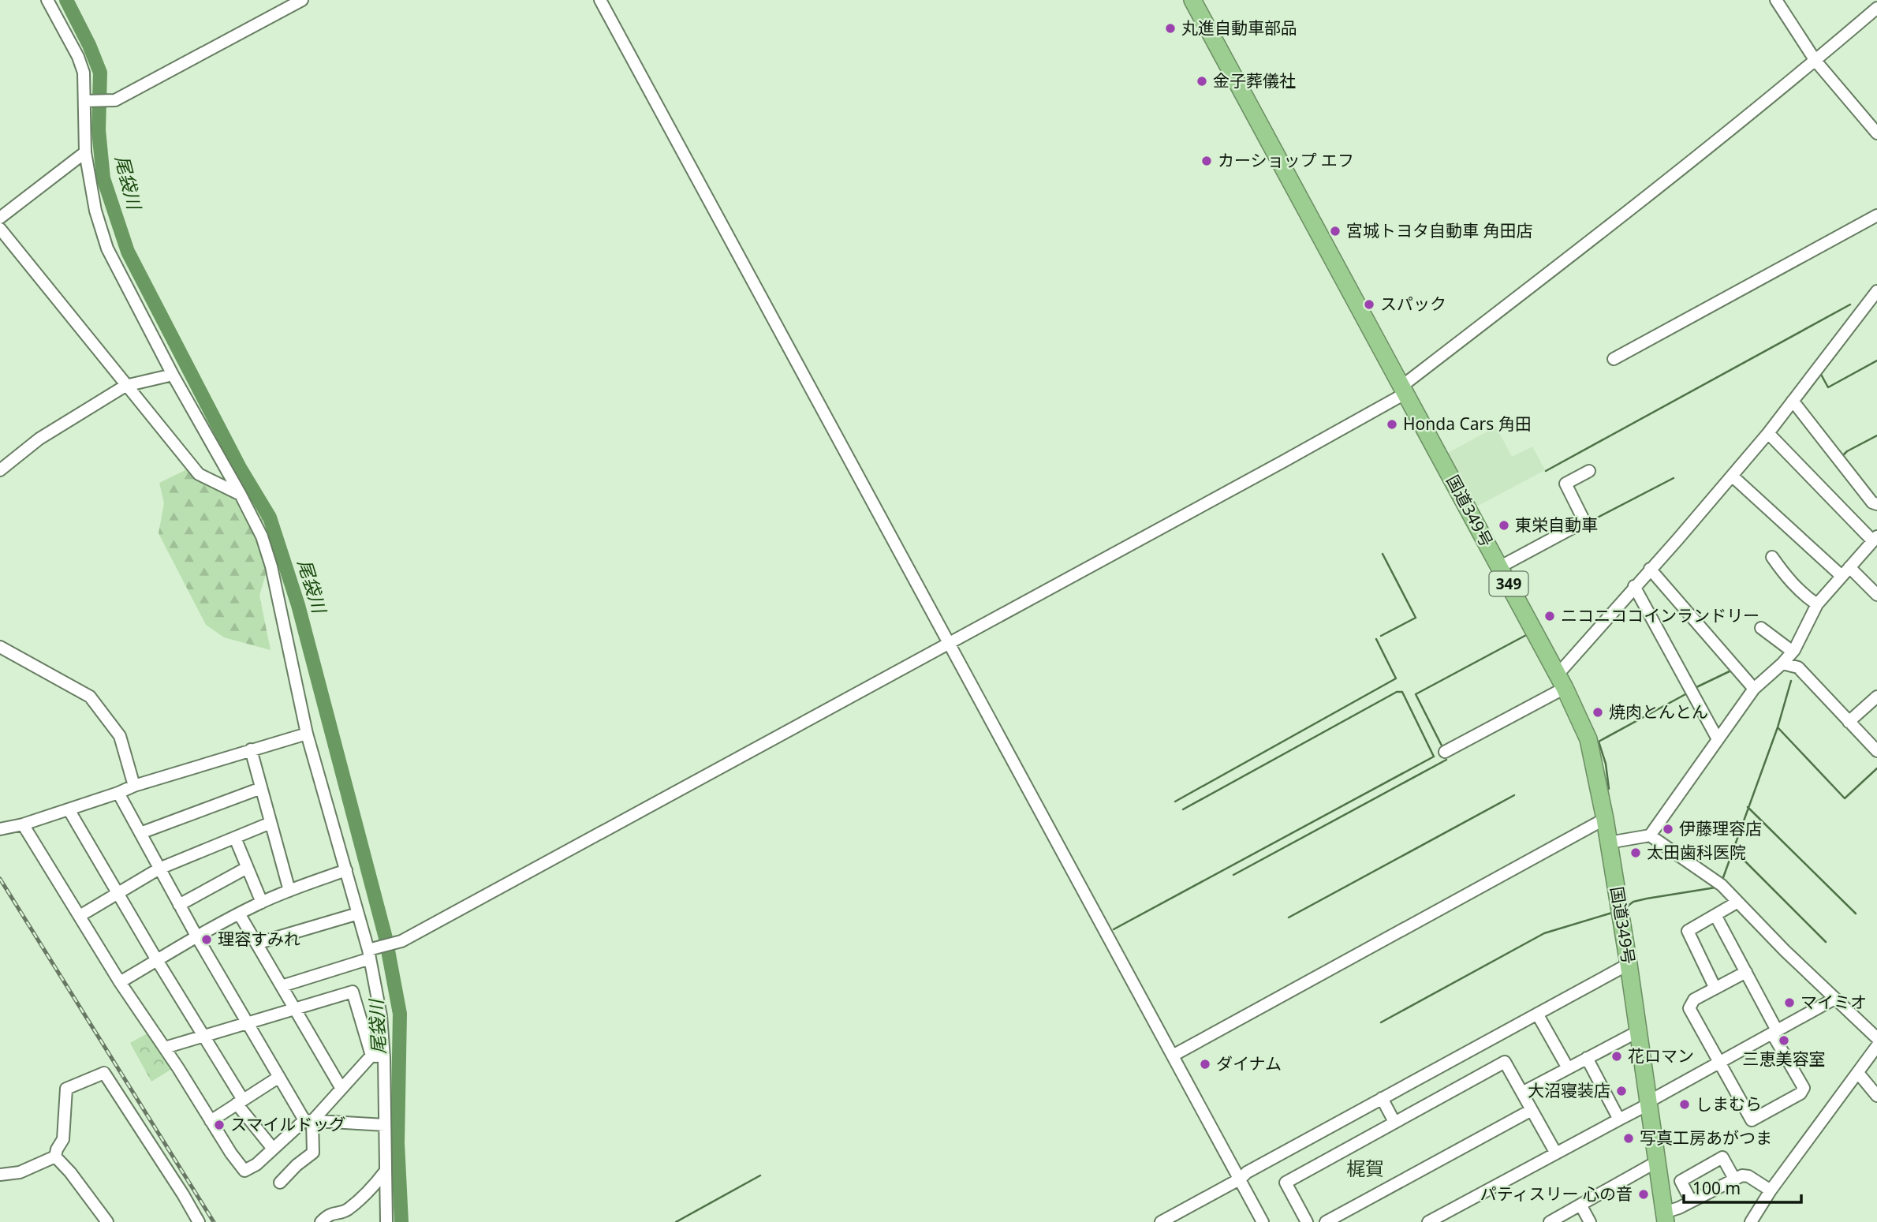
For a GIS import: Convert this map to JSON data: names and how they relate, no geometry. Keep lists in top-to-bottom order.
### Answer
{
  "streets": {
    "highway": ["国道349号", "349"]
  },
  "districts": ["梶賀"],
  "water": ["尾袋川"],
  "places": [
    "丸進自動車部品",
    "金子葬儀社",
    "カーショップ エフ",
    "宮城トヨタ自動車 角田店",
    "スパック",
    "Honda Cars 角田",
    "東栄自動車",
    "ニコニココインランドリー",
    "焼肉とんとん",
    "伊藤理容店",
    "太田歯科医院",
    "理容すみれ",
    "マイミオ",
    "三恵美容室",
    "花ロマン",
    "ダイナム",
    "大沼寝装店",
    "しまむら",
    "スマイルドッグ",
    "写真工房あがつま",
    "パティスリー 心の音"
  ],
  "scale_bar": "100 m"
}
